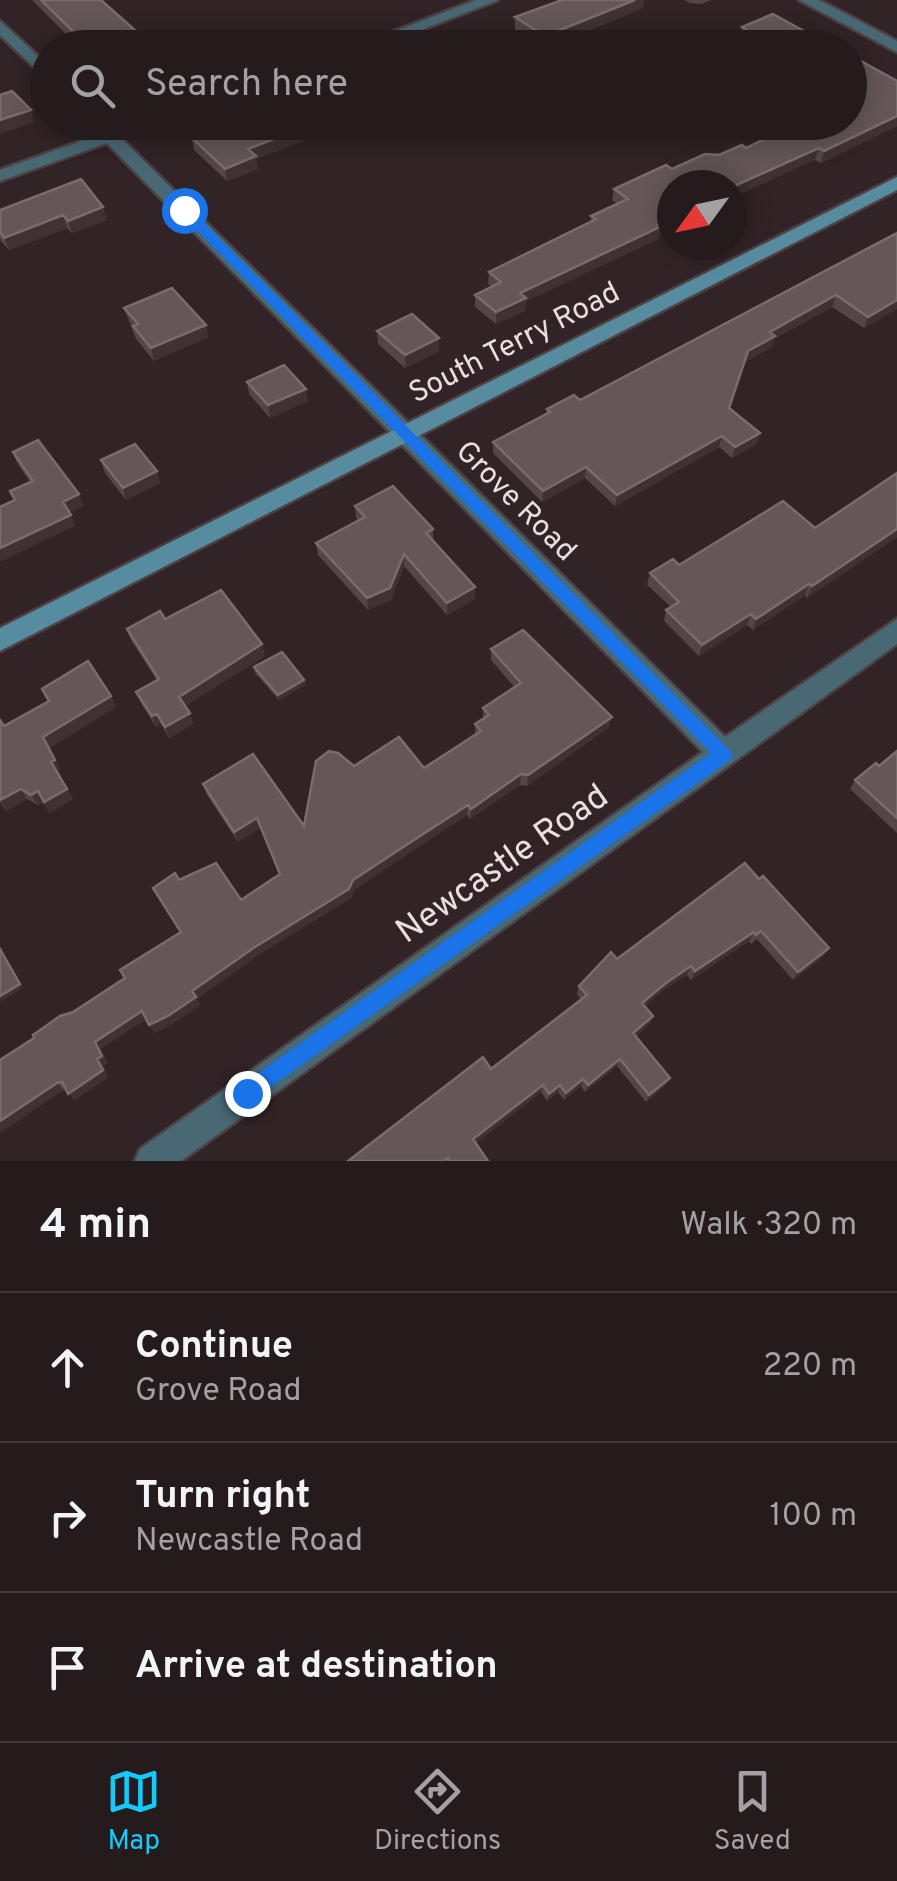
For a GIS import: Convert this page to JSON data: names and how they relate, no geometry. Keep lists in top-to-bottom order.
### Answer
{
  "streets": {
    "street": ["South Terry Road", "Grove Road", "Newcastle Road"]
  },
  "crossings": [
    ["South Terry Road", "Grove Road"],
    ["Grove Road", "Newcastle Road"]
  ],
  "north": "bottom left",
  "page": {
    "search": "Search here",
    "heading": ["4 min", "Walk · 320 m"],
    "list": [
      ["Continue", "Grove Road", "220 m"],
      ["Turn right", "Newcastle Road", "100 m"],
      "Arrive at destination"
    ],
    "nav": ["Map", "Directions", "Saved"]
  }
}
